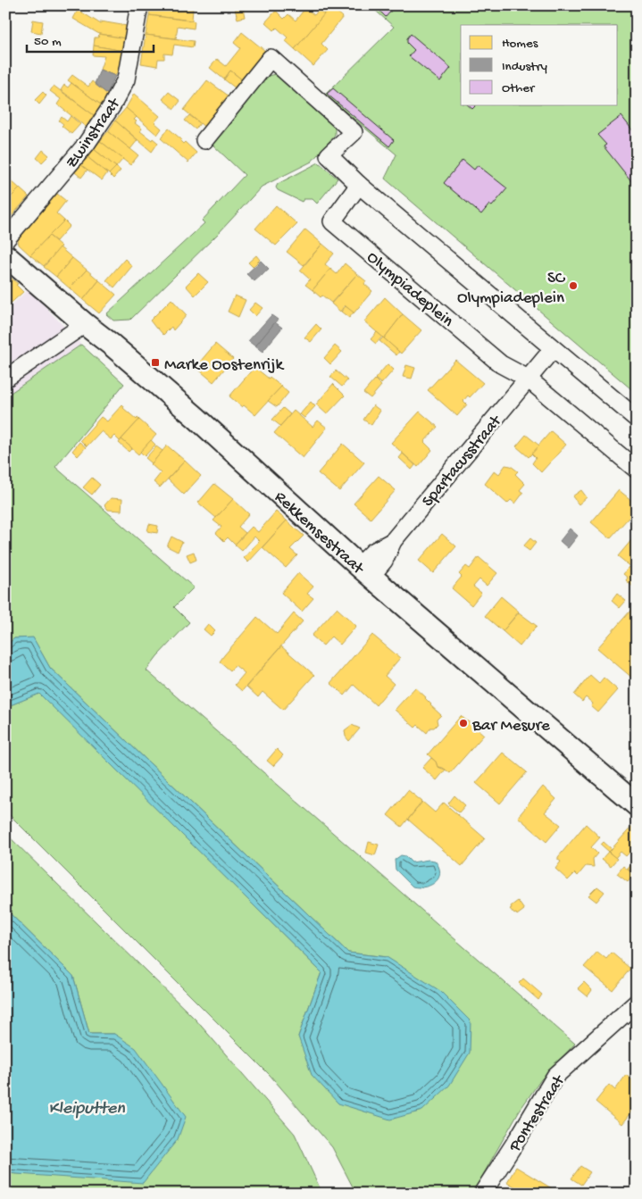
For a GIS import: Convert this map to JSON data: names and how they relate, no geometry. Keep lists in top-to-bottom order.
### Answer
{
  "streets": {
    "street": [
      "Zwinstraat",
      "Olympiadeplein",
      "Spartacusstraat",
      "Rekkemsestraat",
      "Pontestraat"
    ]
  },
  "crossings": [
    ["Olympiadeplein", "Spartacusstraat"],
    ["Spartacusstraat", "Rekkemsestraat"]
  ],
  "water": ["Kleiputten"],
  "places": {
    "other": ["SC Olympiadeplein", "Bar Mesure"],
    "transit": ["Marke Oostenrijk"]
  },
  "legend": ["Homes", "Industry", "Other"],
  "scale_bar": "50 m"
}
